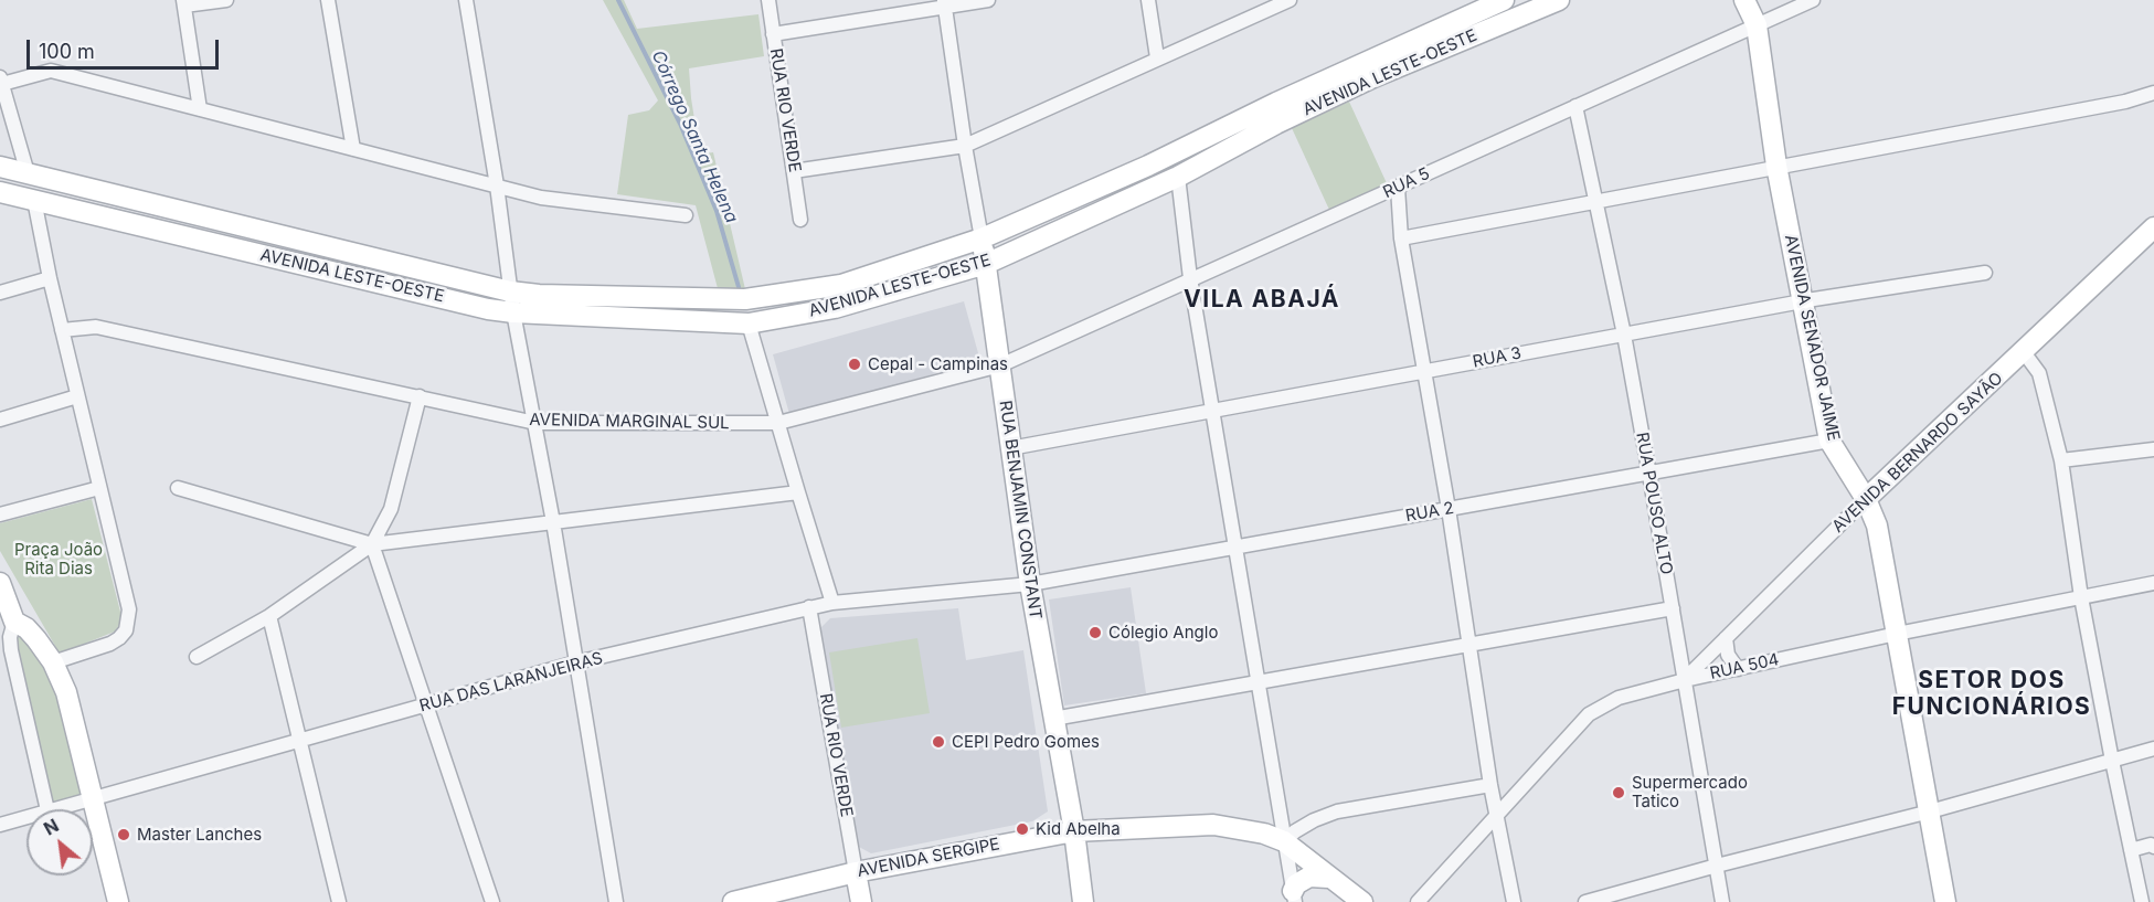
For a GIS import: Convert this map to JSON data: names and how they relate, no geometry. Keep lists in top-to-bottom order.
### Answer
{
  "streets": {
    "main road": [
      "AVENIDA LESTE-OESTE",
      "RUA RIO VERDE",
      "AVENIDA SENADOR JAIME",
      "AVENIDA BERNARDO SAYÃO",
      "RUA BENJAMIN CONSTANT",
      "AVENIDA SERGIPE"
    ],
    "street": [
      "RUA 5",
      "RUA 3",
      "AVENIDA MARGINAL SUL",
      "RUA POUSO ALTO",
      "RUA 2",
      "RUA 504",
      "RUA DAS LARANJEIRAS"
    ]
  },
  "crossings": [
    ["AVENIDA LESTE-OESTE", "RUA BENJAMIN CONSTANT"],
    ["RUA RIO VERDE", "RUA DAS LARANJEIRAS"],
    ["RUA RIO VERDE", "AVENIDA SERGIPE"],
    ["RUA 5", "AVENIDA SENADOR JAIME"],
    ["RUA 5", "AVENIDA MARGINAL SUL"],
    ["RUA 5", "RUA POUSO ALTO"],
    ["RUA 5", "RUA BENJAMIN CONSTANT"],
    ["AVENIDA SENADOR JAIME", "RUA 3"],
    ["AVENIDA SENADOR JAIME", "AVENIDA BERNARDO SAYÃO"],
    ["AVENIDA SENADOR JAIME", "RUA 2"],
    ["AVENIDA SENADOR JAIME", "RUA 504"],
    ["RUA 3", "RUA POUSO ALTO"],
    ["RUA 3", "RUA BENJAMIN CONSTANT"],
    ["AVENIDA MARGINAL SUL", "RUA BENJAMIN CONSTANT"],
    ["AVENIDA BERNARDO SAYÃO", "RUA POUSO ALTO"],
    ["AVENIDA BERNARDO SAYÃO", "RUA 504"],
    ["RUA POUSO ALTO", "RUA 2"],
    ["RUA POUSO ALTO", "RUA 504"],
    ["RUA BENJAMIN CONSTANT", "RUA 2"],
    ["RUA BENJAMIN CONSTANT", "RUA DAS LARANJEIRAS"],
    ["RUA BENJAMIN CONSTANT", "AVENIDA SERGIPE"],
    ["RUA 2", "RUA DAS LARANJEIRAS"]
  ],
  "districts": ["VILA ABAJÁ", "SETOR DOS FUNCIONÁRIOS"],
  "water": ["Córrego Santa Helena"],
  "parks": ["Praça João Rita Dias"],
  "places": [
    "Cepal - Campinas",
    "Cólegio Anglo",
    "CEPI Pedro Gomes",
    "Supermercado Tatico",
    "Kid Abelha",
    "Master Lanches"
  ],
  "scale_bar": "100 m",
  "north": "top left"
}
